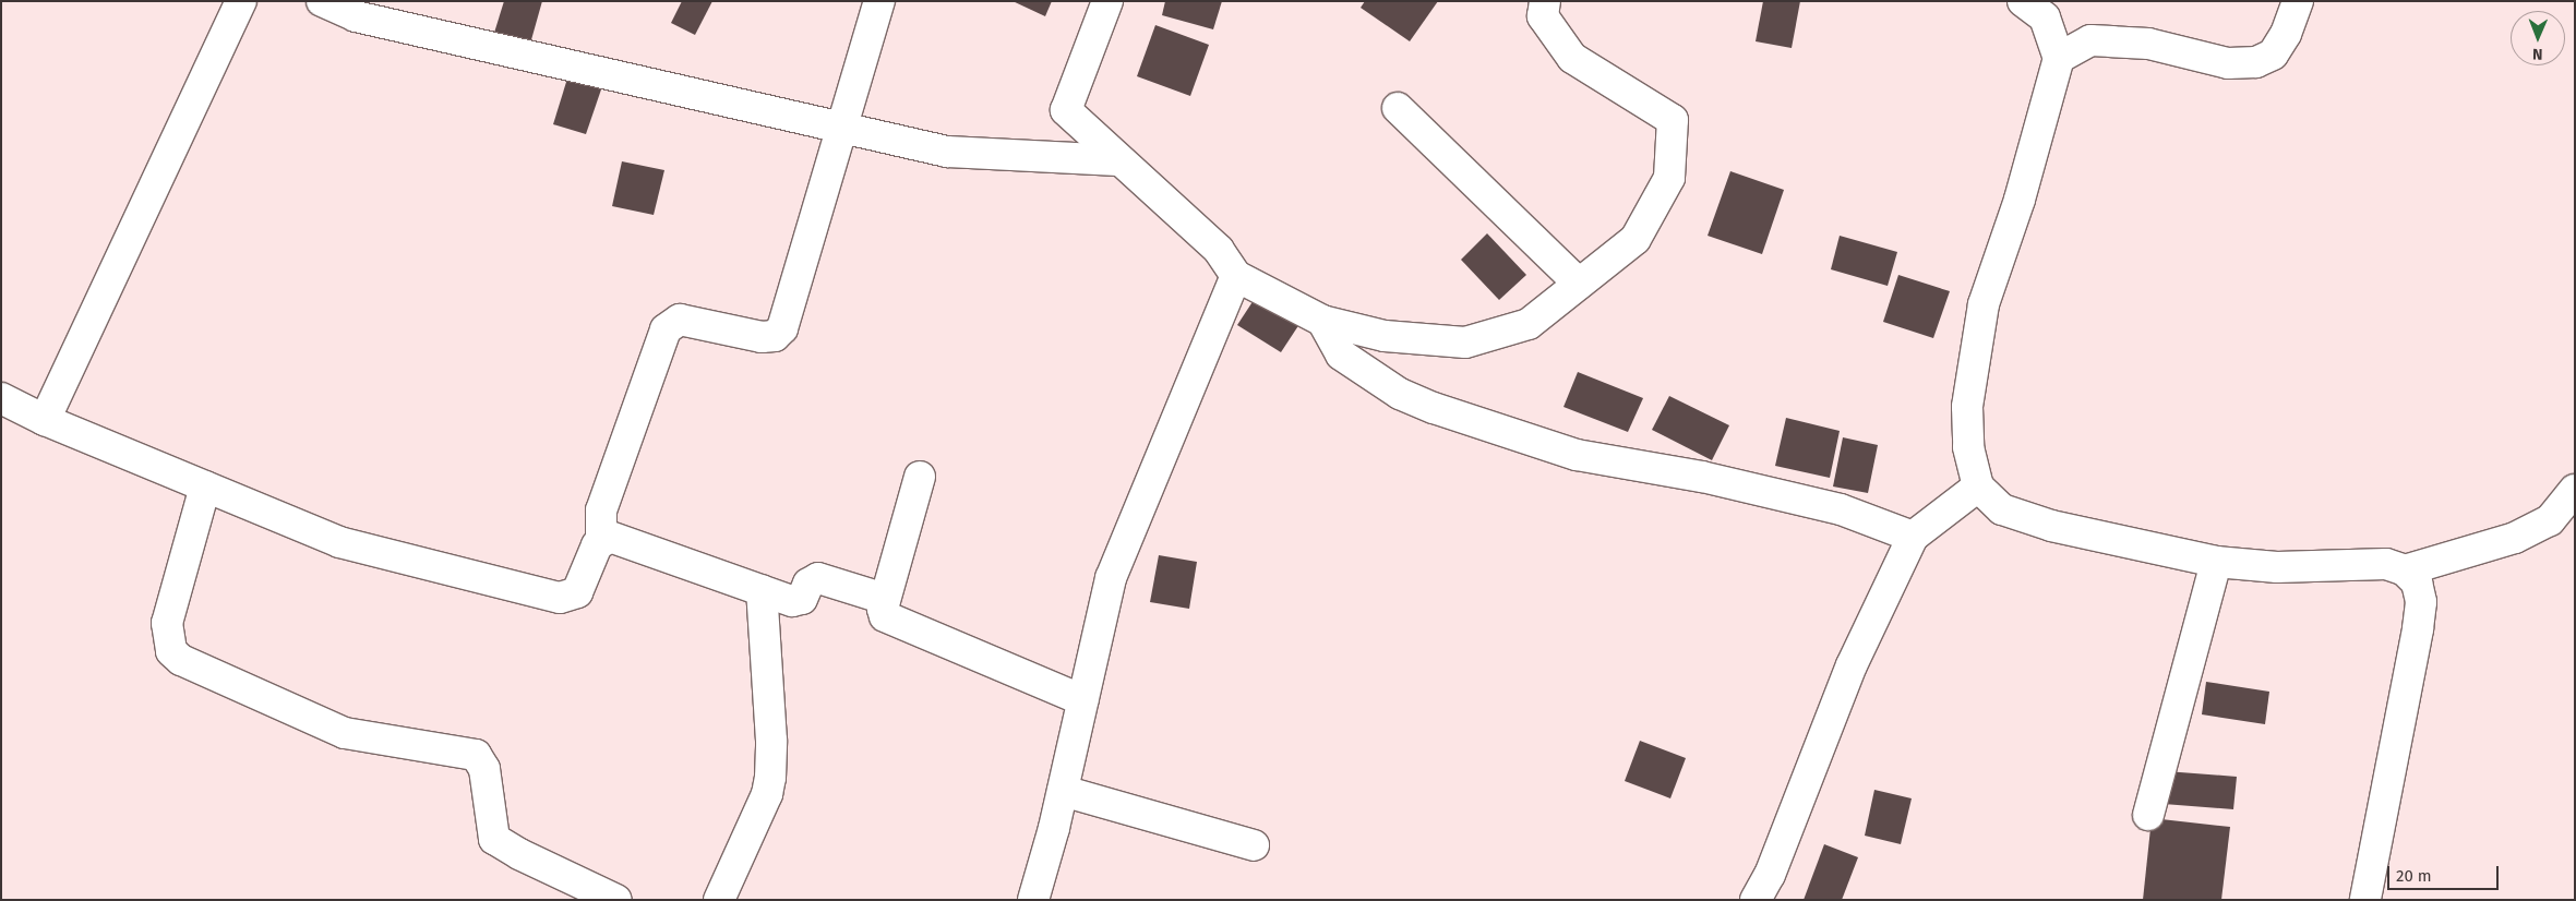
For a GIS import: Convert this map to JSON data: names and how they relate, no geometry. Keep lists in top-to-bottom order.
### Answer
{
  "scale_bar": "20 m",
  "north": "bottom"
}
